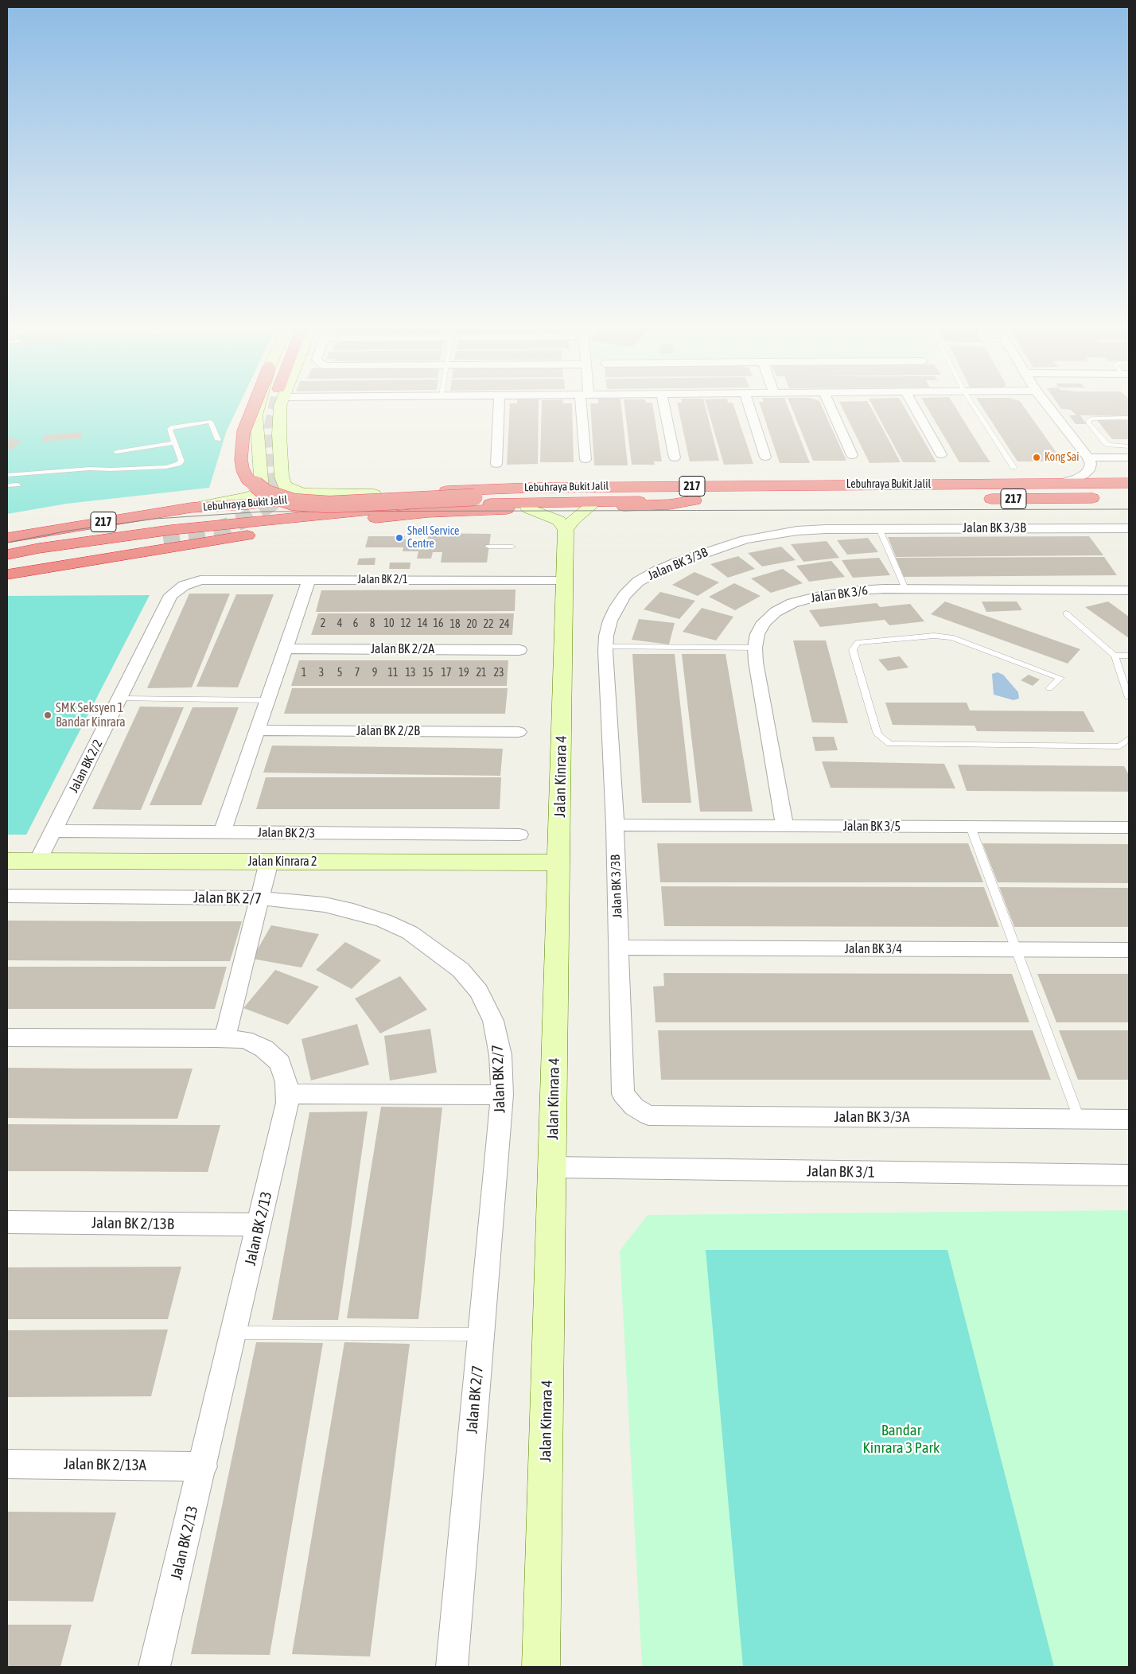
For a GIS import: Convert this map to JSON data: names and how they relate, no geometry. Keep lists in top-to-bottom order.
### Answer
{
  "streets": {
    "highway": ["Lebuhraya Bukit Jalil", "217"],
    "street": [
      "Jalan BK 3/3B",
      "Jalan BK 2/1",
      "Jalan BK 3/6",
      "Jalan BK 2/2A",
      "Jalan BK 2/2B",
      "Jalan BK 2/2",
      "Jalan Kinrara 4",
      "Jalan BK 3/5",
      "Jalan BK 2/3",
      "Jalan Kinrara 2",
      "Jalan BK 2/7",
      "Jalan BK 3/4",
      "Jalan BK 3/3A",
      "Jalan BK 3/1",
      "Jalan BK 2/13B",
      "Jalan BK 2/13",
      "Jalan BK 2/13A"
    ]
  },
  "crossings": [
    ["Jalan BK 3/3B", "Jalan BK 3/5"],
    ["Jalan BK 3/3B", "Jalan BK 3/4"],
    ["Jalan BK 3/3B", "Jalan BK 3/3A"],
    ["Jalan BK 2/1", "Jalan BK 2/2"],
    ["Jalan BK 2/1", "Jalan Kinrara 4"],
    ["Jalan BK 3/6", "Jalan BK 3/5"],
    ["Jalan BK 2/2", "Jalan BK 2/3"],
    ["Jalan BK 2/2", "Jalan Kinrara 2"],
    ["Jalan Kinrara 4", "Jalan Kinrara 2"],
    ["Jalan Kinrara 4", "Jalan BK 3/1"],
    ["Jalan BK 2/13B", "Jalan BK 2/13"],
    ["Jalan BK 2/13", "Jalan BK 2/13A"]
  ],
  "parks": ["Bandar Kinrara 3 Park"],
  "places": ["Kong Sai", "Shell Service Centre", "SMK Seksyen 1 Bandar Kinrara"],
  "house_numbers": [
    "2",
    "4",
    "6",
    "8",
    "10",
    "12",
    "14",
    "16",
    "18",
    "20",
    "22",
    "24",
    "1",
    "3",
    "5",
    "7",
    "9",
    "11",
    "13",
    "15",
    "17",
    "19",
    "21",
    "23"
  ]
}
